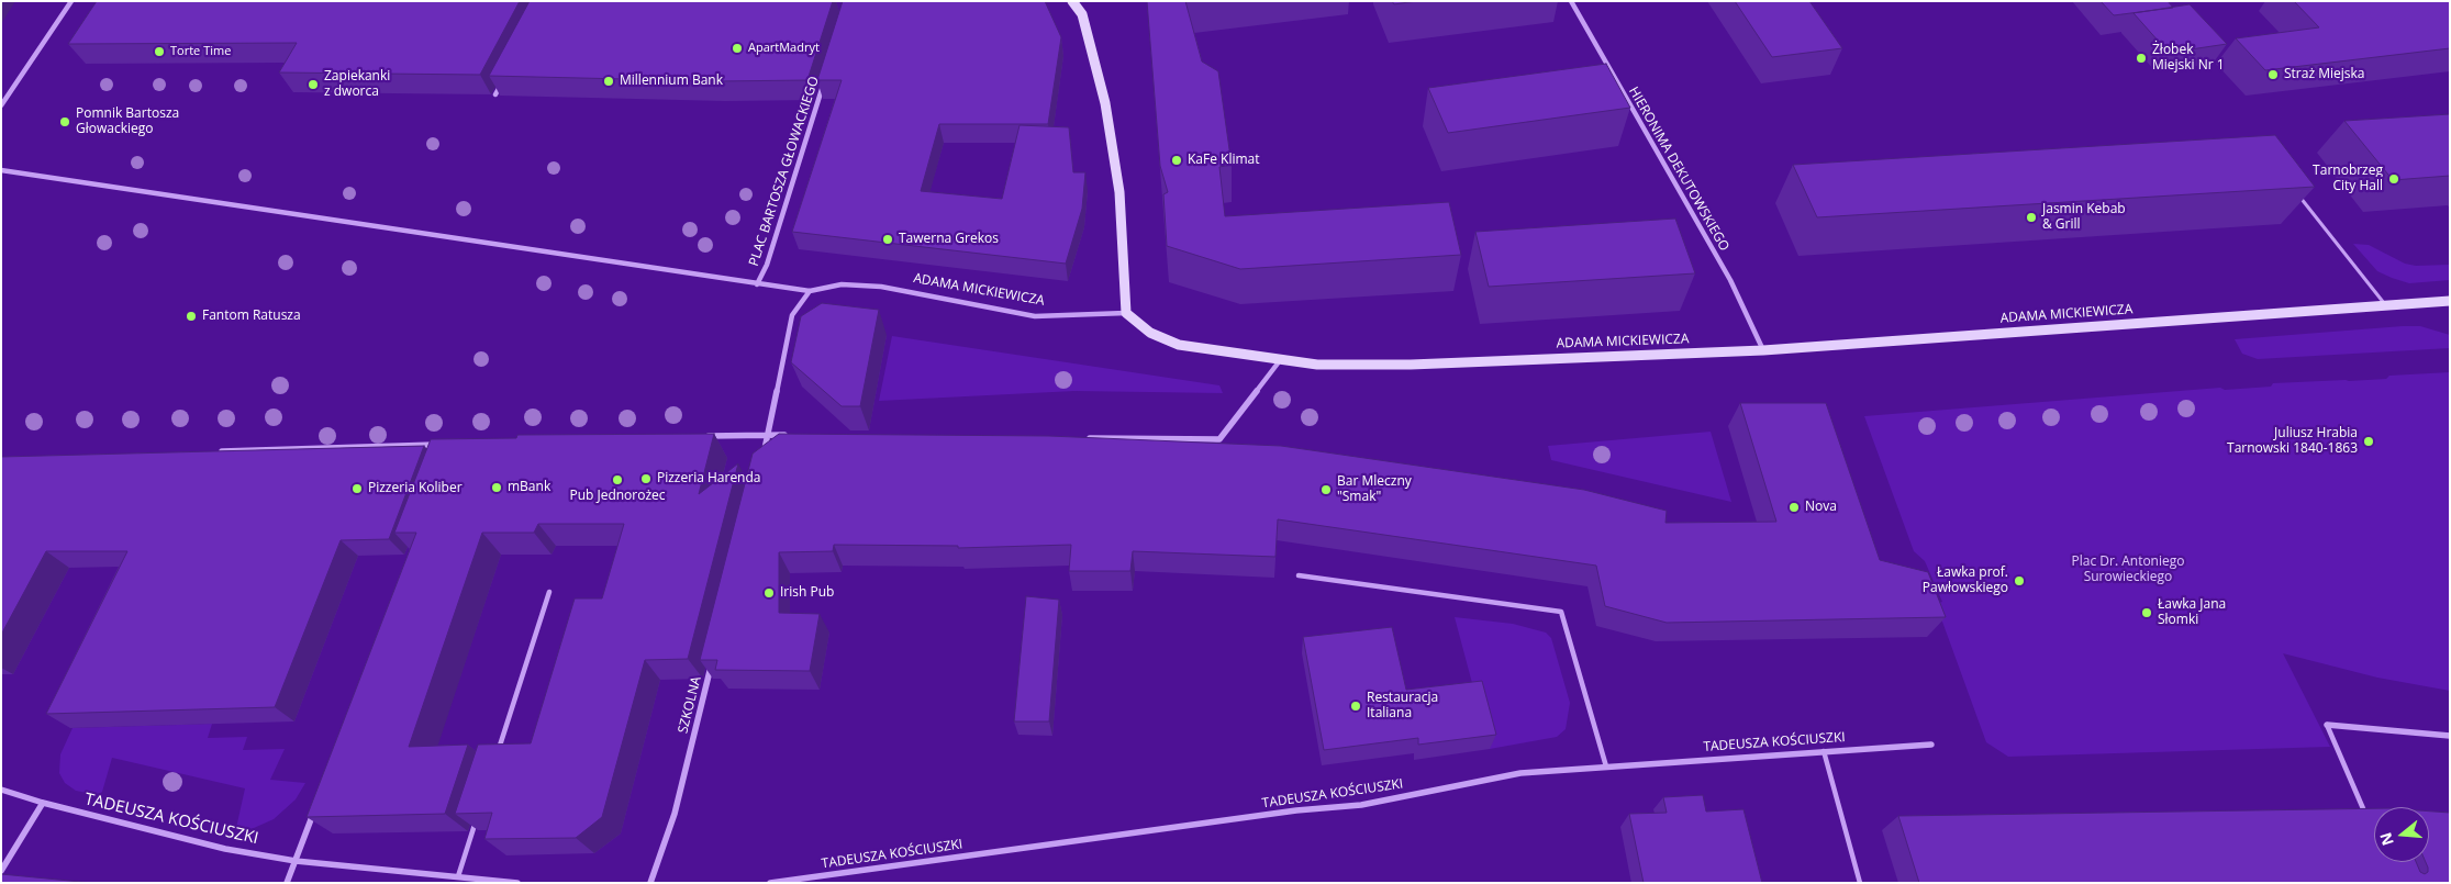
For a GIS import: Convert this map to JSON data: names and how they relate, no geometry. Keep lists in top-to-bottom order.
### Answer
{
  "streets": {
    "street": [
      "HIERONIMA DEKUTOWSKIEGO",
      "PLAC BARTOSZA GŁOWACKIEGO",
      "ADAMA MICKIEWICZA",
      "SZKOLNA",
      "TADEUSZA KOŚCIUSZKI"
    ]
  },
  "crossings": [
    ["HIERONIMA DEKUTOWSKIEGO", "ADAMA MICKIEWICZA"],
    ["PLAC BARTOSZA GŁOWACKIEGO", "ADAMA MICKIEWICZA"]
  ],
  "parks": ["Plac Dr. Antoniego Surowieckiego"],
  "places": [
    "ApartMadryt",
    "Torte Time",
    "Żłobek Miejski Nr 1",
    "Straż Miejska",
    "Millennium Bank",
    "Zapiekanki z dworca",
    "Pomnik Bartosza Głowackiego",
    "KaFe Klimat",
    "Tarnobrzeg City Hall",
    "Jasmin Kebab & Grill",
    "Tawerna Grekos",
    "Fantom Ratusza",
    "Juliusz Hrabia Tarnowski 1840-1863",
    "Pizzeria Harenda",
    "Pub Jednorożec",
    "mBank",
    "Pizzeria Koliber",
    "Bar Mleczny \"Smak\"",
    "Nova",
    "Ławka prof. Pawłowskiego",
    "Irish Pub",
    "Ławka Jana Słomki",
    "Restauracja Italiana"
  ],
  "north": "left"
}
